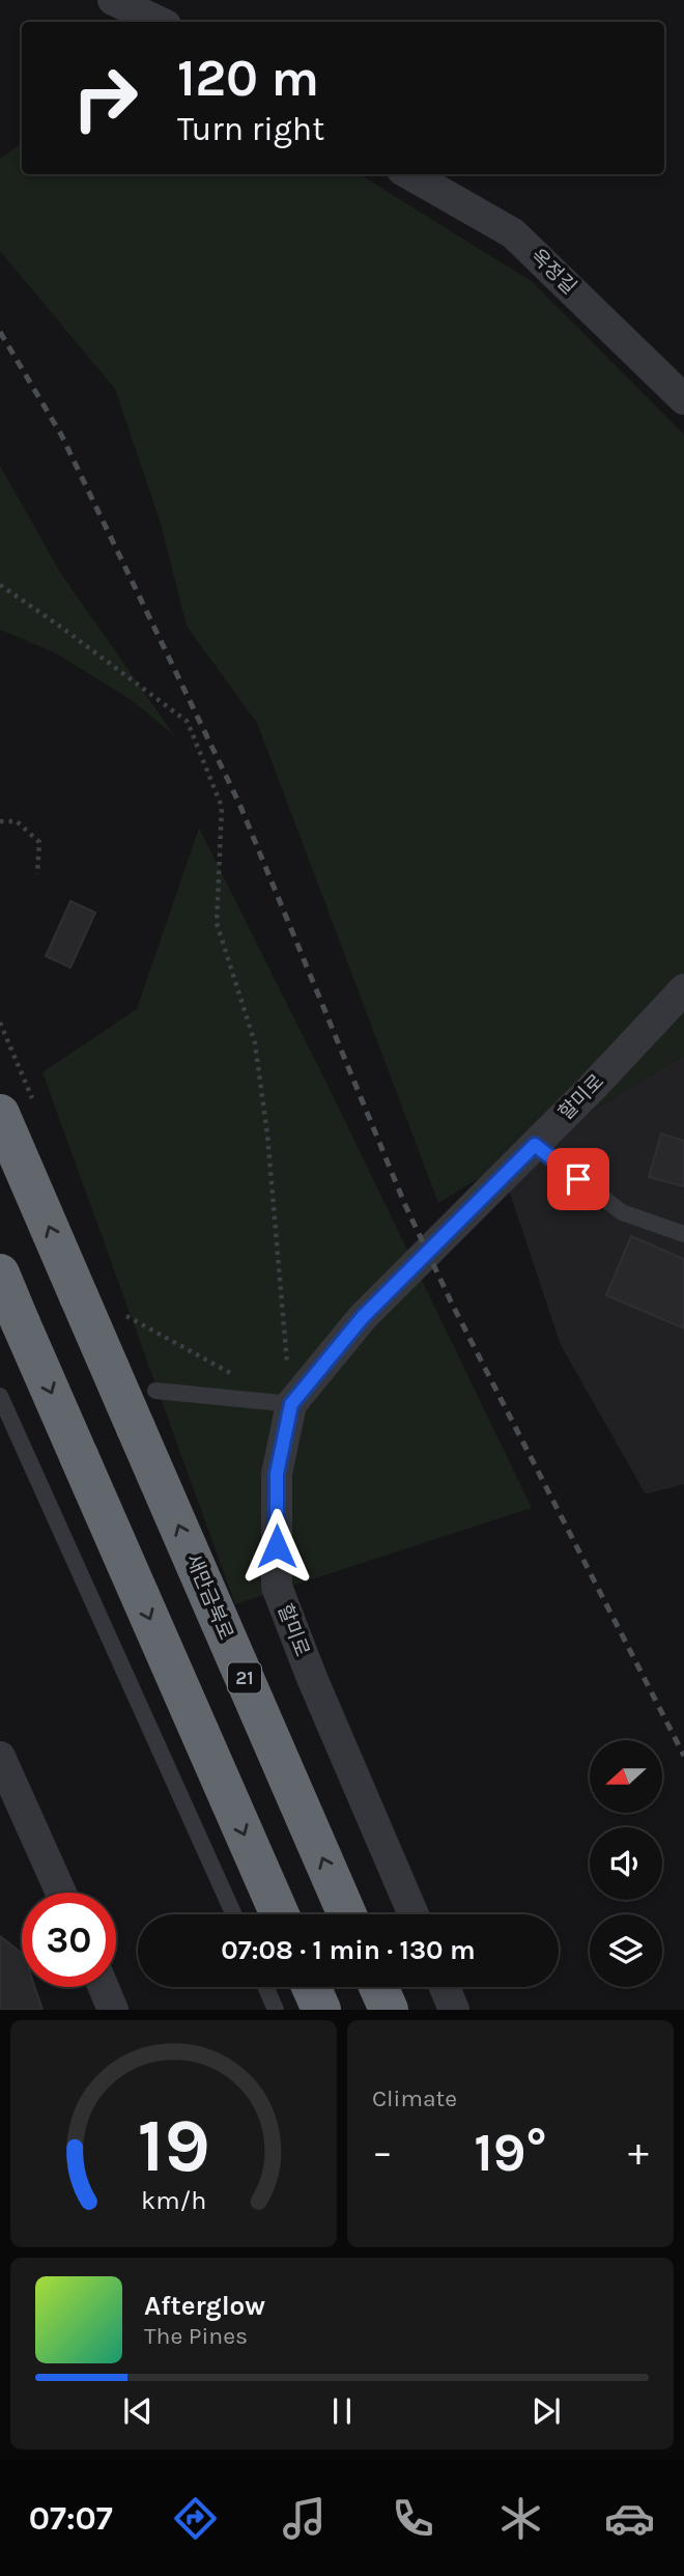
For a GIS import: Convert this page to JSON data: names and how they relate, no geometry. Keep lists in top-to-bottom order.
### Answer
{
  "streets": {
    "highway": ["새만금북로", "21"],
    "street": ["옥정길", "할미로"]
  },
  "north": "left",
  "page": {
    "turn": ["120 m", "Turn right"],
    "limit": "30",
    "trip": "07:08 · 1 min · 130 m",
    "tile": "Climate",
    "heat": ["−", "19°", "+"],
    "song": ["Afterglow", "The Pines"],
    "tabs": "07:07",
    "gauge": ["19", "km/h"]
  }
}
